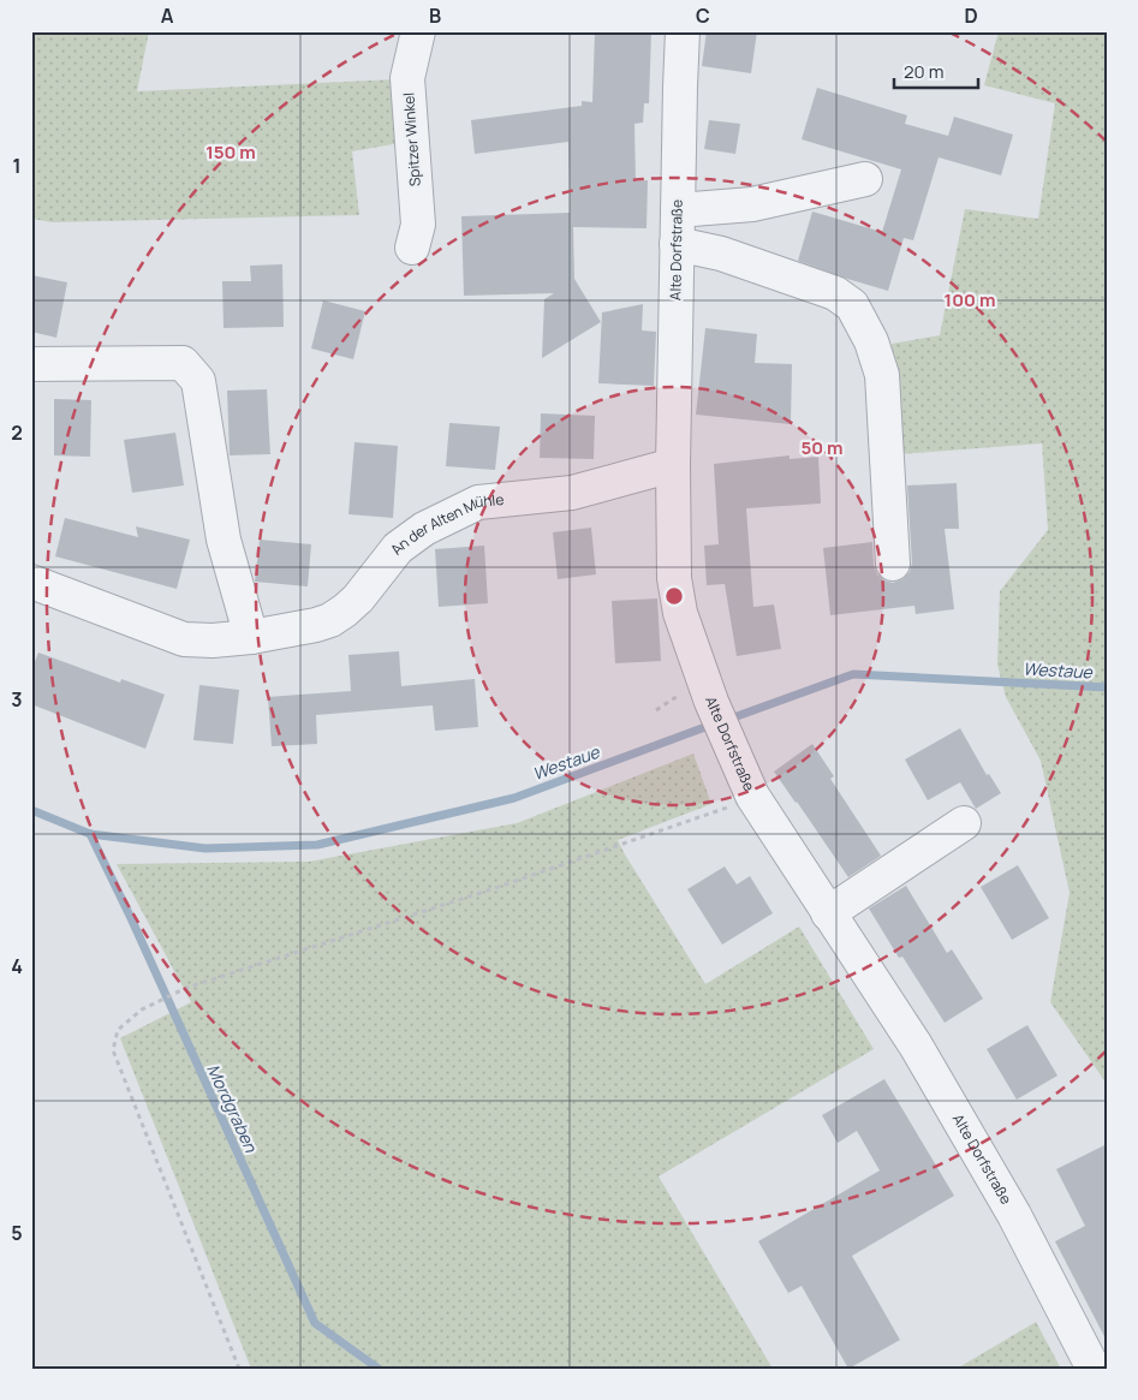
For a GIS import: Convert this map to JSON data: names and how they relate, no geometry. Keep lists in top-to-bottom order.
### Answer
{
  "streets": {
    "street": ["Spitzer Winkel", "Alte Dorfstraße", "An der Alten Mühle"]
  },
  "crossings": [
    ["Alte Dorfstraße", "An der Alten Mühle"]
  ],
  "water": ["Westaue", "Mordgraben"],
  "scale_bar": "20 m",
  "grid": {
    "columns": [
      "A",
      "B",
      "C",
      "D"
    ],
    "rows": [
      "1",
      "2",
      "3",
      "4",
      "5"
    ]
  },
  "rings": ["150 m", "100 m", "50 m"]
}
